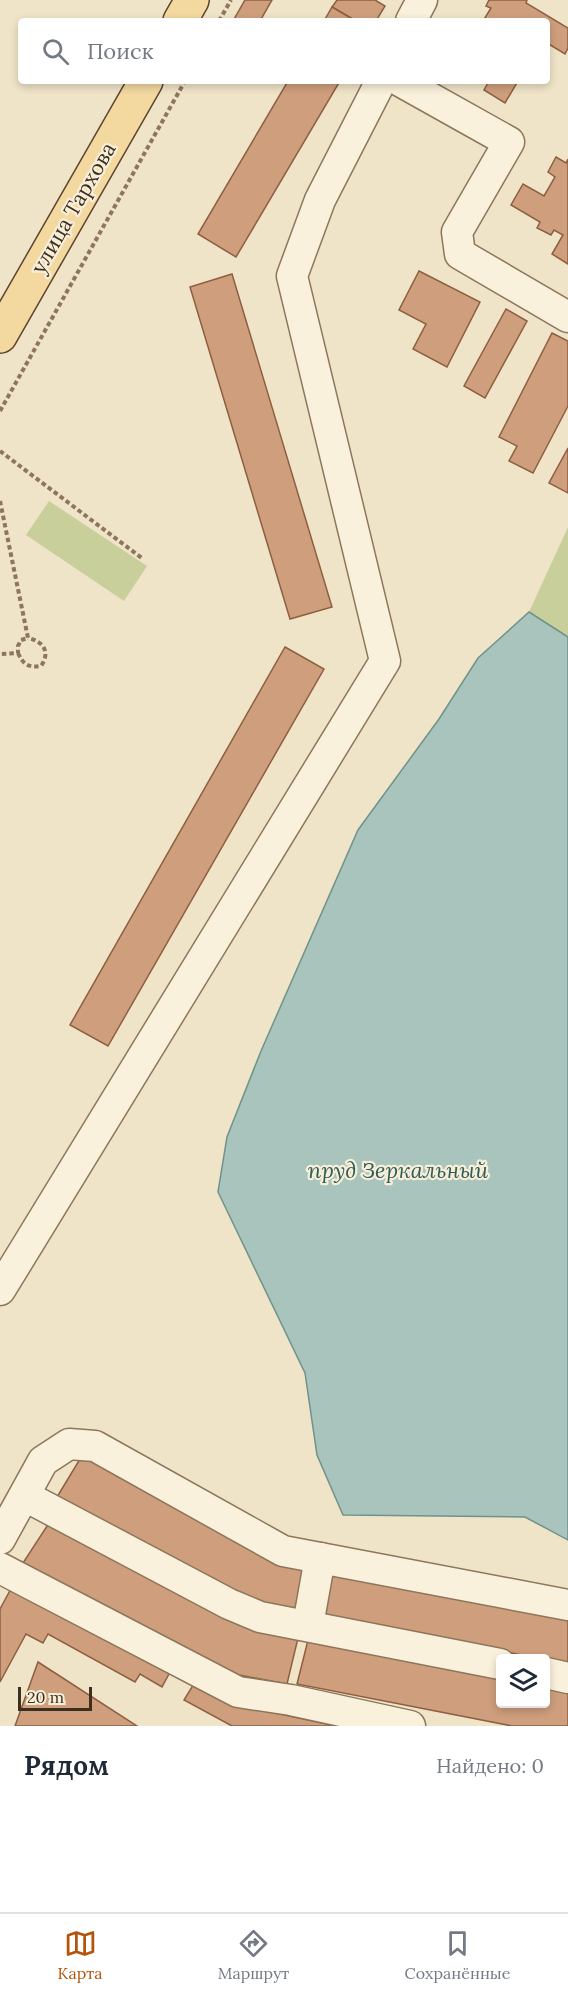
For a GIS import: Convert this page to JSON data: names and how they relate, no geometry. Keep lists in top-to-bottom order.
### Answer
{
  "streets": {
    "main road": ["улица Тархова"]
  },
  "water": ["пруд Зеркальный"],
  "scale_bar": "20 m",
  "page": {
    "search": "Поиск",
    "scale": "20 m",
    "heading": ["Рядом", "Найдено: 0"],
    "nav": ["Карта", "Маршрут", "Сохранённые"]
  }
}
